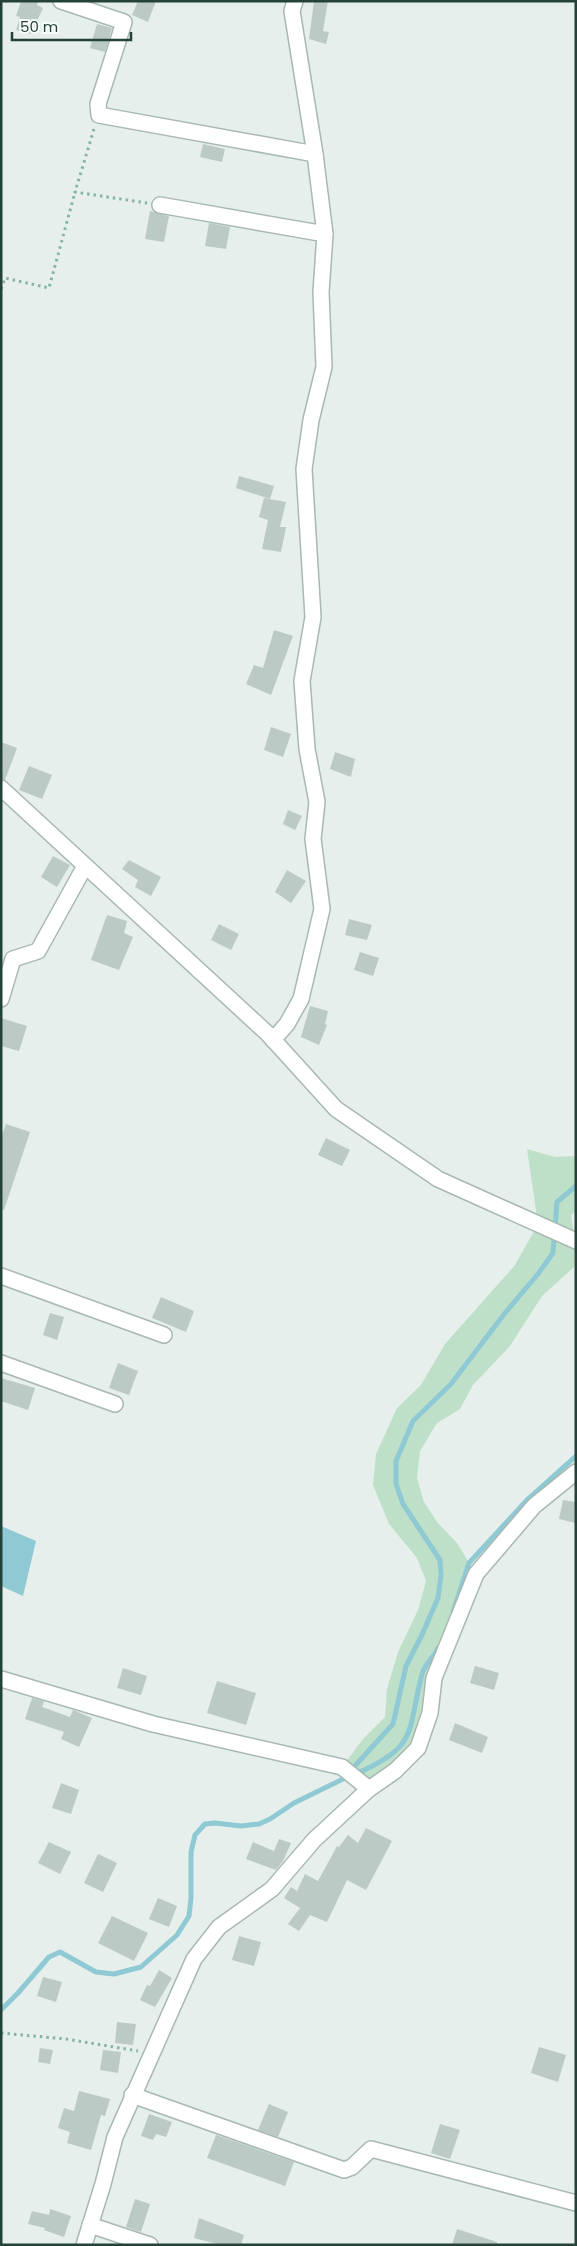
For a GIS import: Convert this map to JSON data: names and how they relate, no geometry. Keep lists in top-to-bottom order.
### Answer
{
  "scale_bar": "50 m"
}
